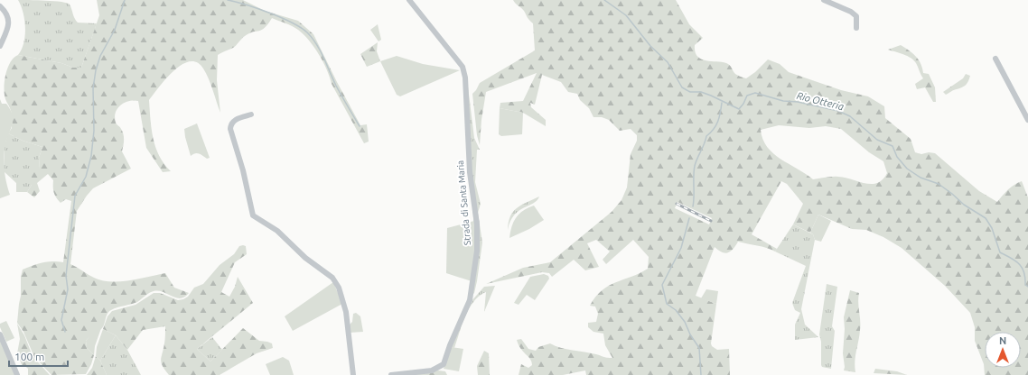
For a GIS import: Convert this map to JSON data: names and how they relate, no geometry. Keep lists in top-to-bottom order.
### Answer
{
  "streets": {
    "street": ["Strada di Santa Maria"]
  },
  "water": ["Rio Otteria"],
  "scale_bar": "100 m",
  "north": "top"
}
